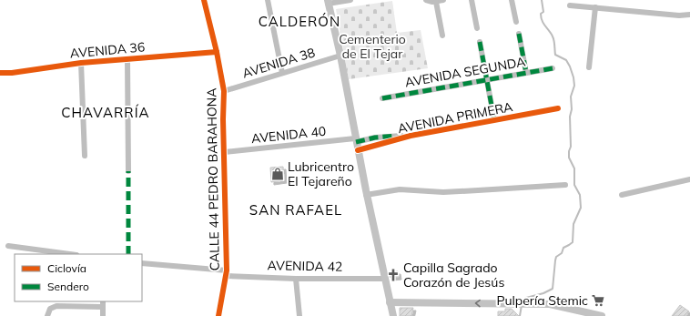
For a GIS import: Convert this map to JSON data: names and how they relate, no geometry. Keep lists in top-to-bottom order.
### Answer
{
  "streets": {
    "street": [
      "AVENIDA 36",
      "AVENIDA 38",
      "AVENIDA SEGUNDA",
      "AVENIDA PRIMERA",
      "AVENIDA 40",
      "CALLE 44 PEDRO BARAHONA",
      "AVENIDA 42"
    ]
  },
  "crossings": [
    ["AVENIDA 36", "CALLE 44 PEDRO BARAHONA"],
    ["AVENIDA 38", "CALLE 44 PEDRO BARAHONA"],
    ["AVENIDA PRIMERA", "AVENIDA 40"],
    ["AVENIDA 40", "CALLE 44 PEDRO BARAHONA"],
    ["CALLE 44 PEDRO BARAHONA", "AVENIDA 42"]
  ],
  "districts": ["CALDERÓN", "CHAVARRÍA", "SAN RAFAEL"],
  "parks": ["Cementerio de El Tejar"],
  "places": {
    "shop": ["Lubricentro El Tejareño"],
    "church": ["Capilla Sagrado Corazón de Jesús"],
    "supermarket": ["Pulpería Stemic"]
  },
  "legend": ["Ciclovía", "Sendero"]
}
